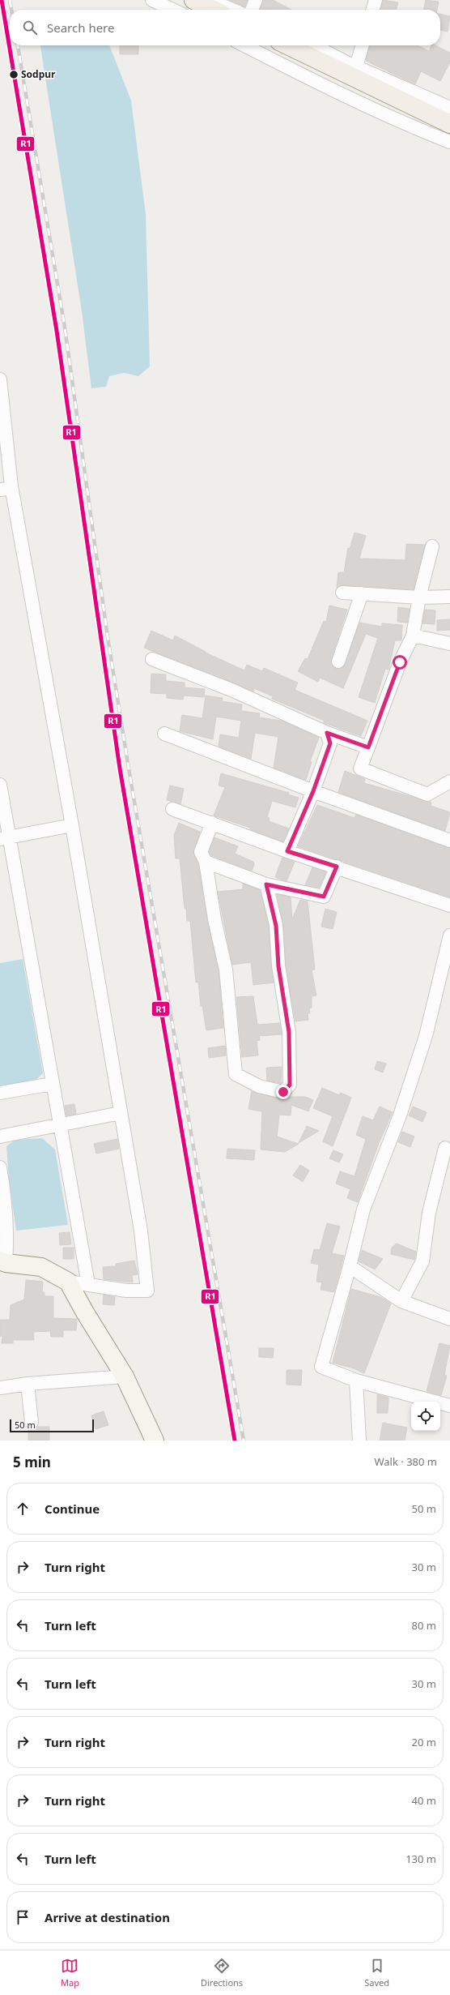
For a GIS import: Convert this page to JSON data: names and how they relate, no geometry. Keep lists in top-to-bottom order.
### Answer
{
  "places": ["Sodpur"],
  "lines": ["transit line R1"],
  "scale_bar": "50 m",
  "page": {
    "search": "Search here",
    "scale": "50 m",
    "heading": ["5 min", "Walk · 380 m"],
    "list": [
      ["Continue", "50 m"],
      ["Turn right", "30 m"],
      ["Turn left", "80 m"],
      ["Turn left", "30 m"],
      ["Turn right", "20 m"],
      ["Turn right", "40 m"],
      ["Turn left", "130 m"],
      "Arrive at destination"
    ],
    "nav": ["Map", "Directions", "Saved"]
  }
}
